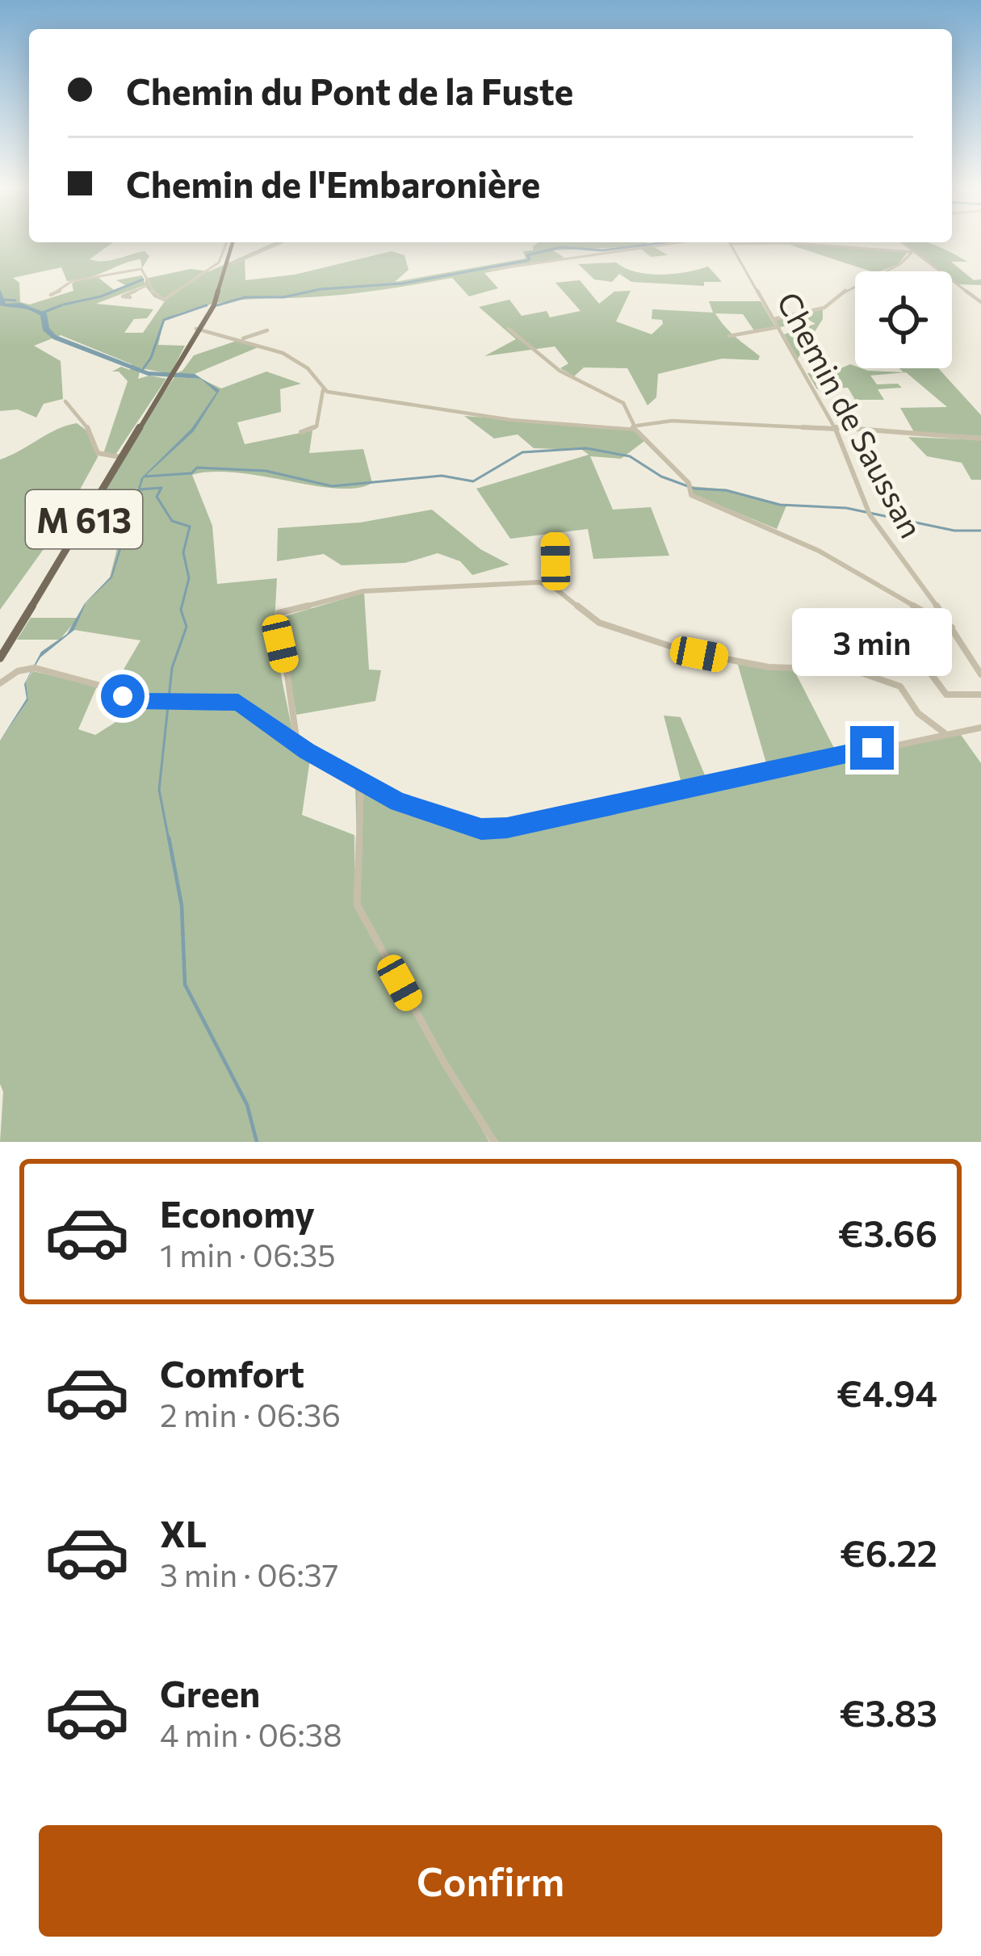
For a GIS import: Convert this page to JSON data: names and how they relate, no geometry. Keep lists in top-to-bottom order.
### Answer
{
  "streets": {
    "main road": ["M 613"],
    "street": ["Chemin de Saussan"]
  },
  "page": {
    "banner": ["Chemin du Pont de la Fuste", "Chemin de l'Embaronière"],
    "bubble": "3 min",
    "list": [
      {
        "name": "Economy",
        "note": "1 min · 06:35",
        "value": "€3.66"
      },
      {
        "name": "Comfort",
        "note": "2 min · 06:36",
        "value": "€4.94"
      },
      {
        "name": "XL",
        "note": "3 min · 06:37",
        "value": "€6.22"
      },
      {
        "name": "Green",
        "note": "4 min · 06:38",
        "value": "€3.83"
      }
    ],
    "buttons": "Confirm"
  }
}
